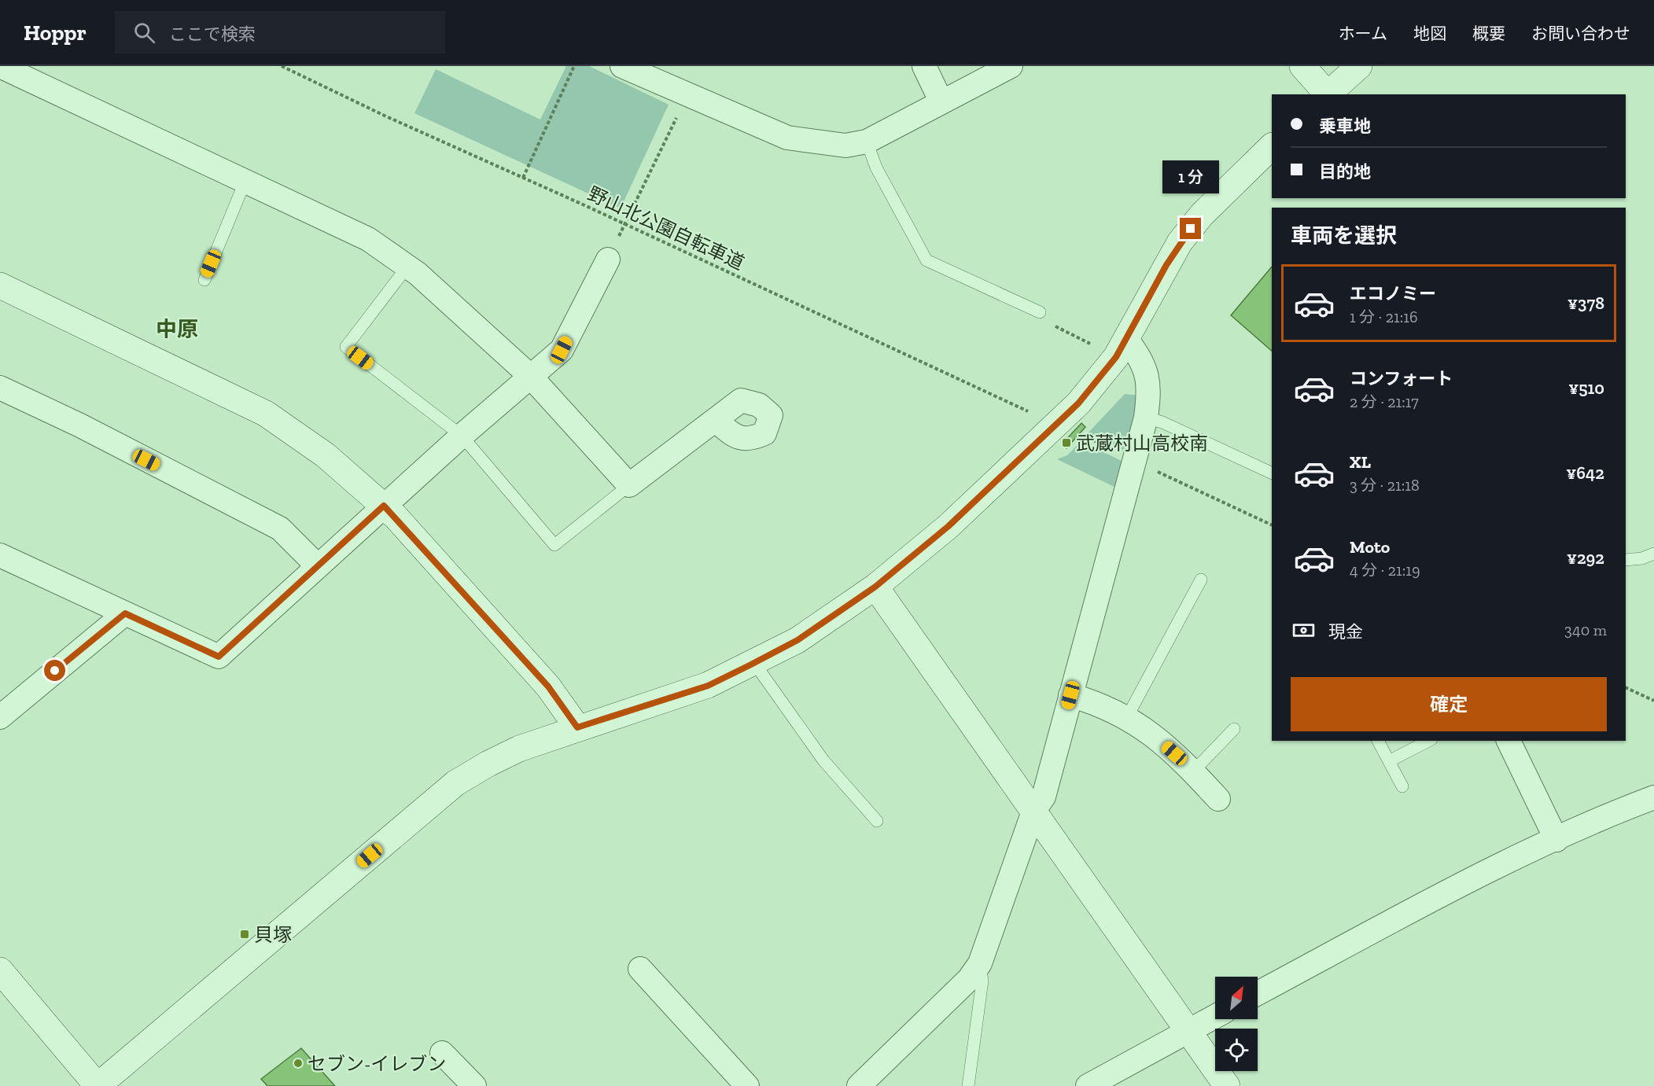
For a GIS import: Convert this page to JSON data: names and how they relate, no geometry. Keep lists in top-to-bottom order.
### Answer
{
  "streets": {
    "path": ["野山北公園自転車道"]
  },
  "districts": ["中原"],
  "places": {
    "transit": ["武蔵村山高校南", "貝塚"],
    "other": ["セブン-イレブン"]
  },
  "north": "top right",
  "page": {
    "header": "Hoppr",
    "search": "ここで検索",
    "nav": [
      "ホーム",
      "地図",
      "概要",
      "お問い合わせ"
    ],
    "banner": ["乗車地", "目的地"],
    "bubble": "1 分",
    "heading": "車両を選択",
    "list": [
      {
        "name": "エコノミー",
        "note": "1 分 · 21:16",
        "value": "¥378"
      },
      {
        "name": "コンフォート",
        "note": "2 分 · 21:17",
        "value": "¥510"
      },
      {
        "name": "XL",
        "note": "3 分 · 21:18",
        "value": "¥642"
      },
      {
        "name": "Moto",
        "note": "4 分 · 21:19",
        "value": "¥292"
      }
    ],
    "pay": ["現金", "340 m"],
    "buttons": "確定"
  }
}
